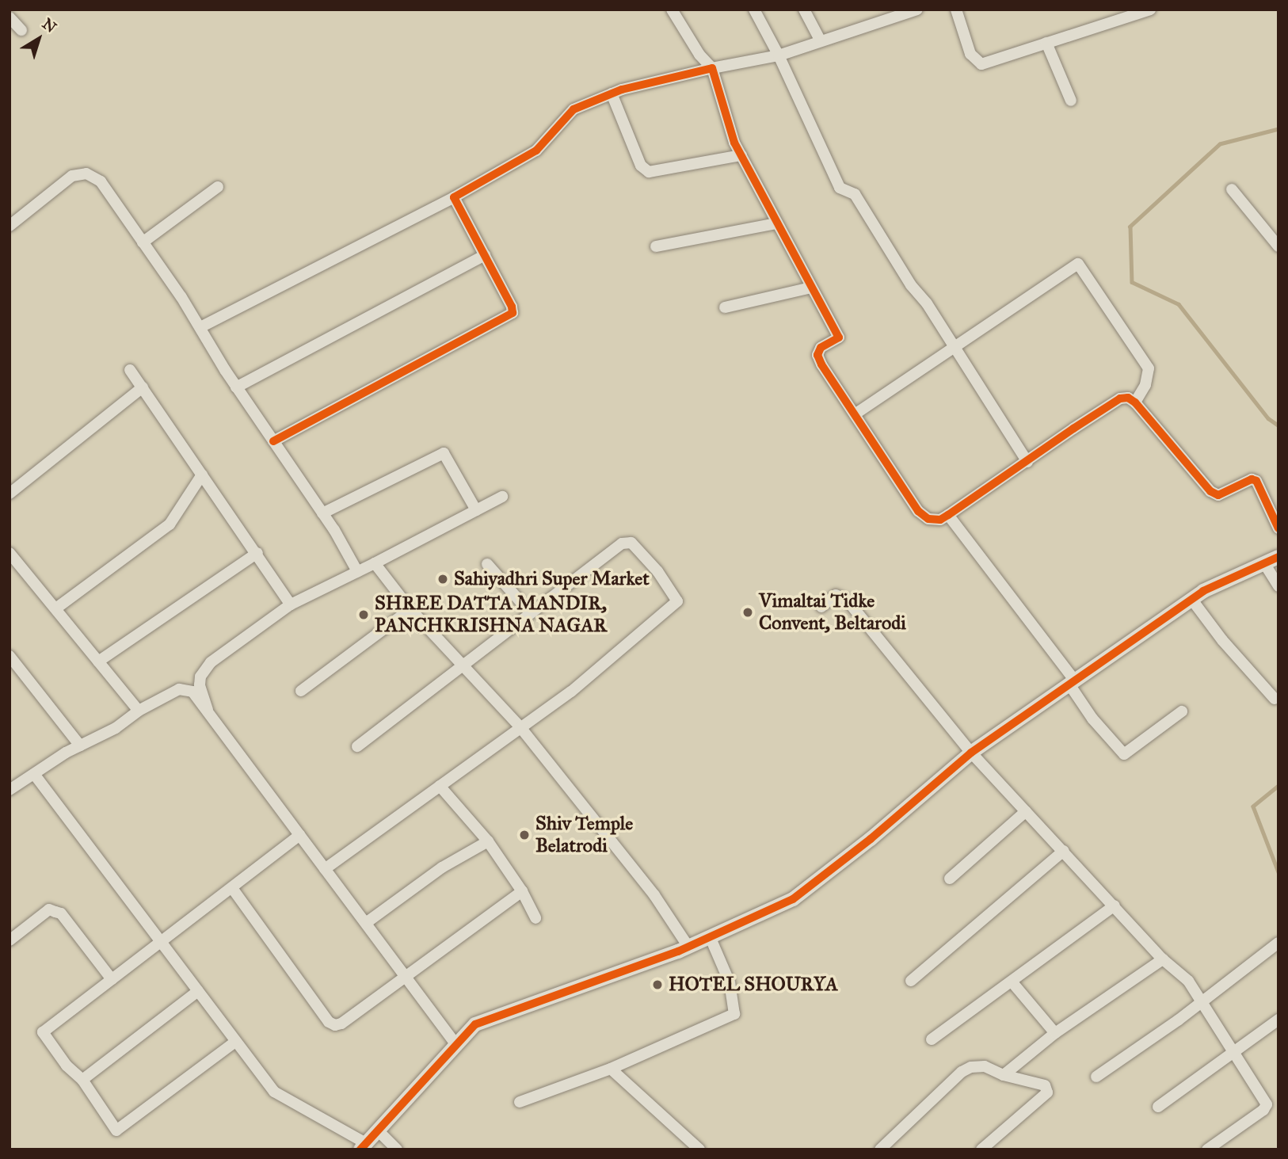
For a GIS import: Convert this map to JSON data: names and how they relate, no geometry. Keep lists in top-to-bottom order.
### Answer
{
  "places": [
    "Sahiyadhri Super Market",
    "Vimaltai Tidke Convent, Beltarodi",
    "SHREE DATTA MANDIR, PANCHKRISHNA NAGAR",
    "Shiv Temple Belatrodi",
    "HOTEL SHOURYA"
  ],
  "north": "top right"
}
